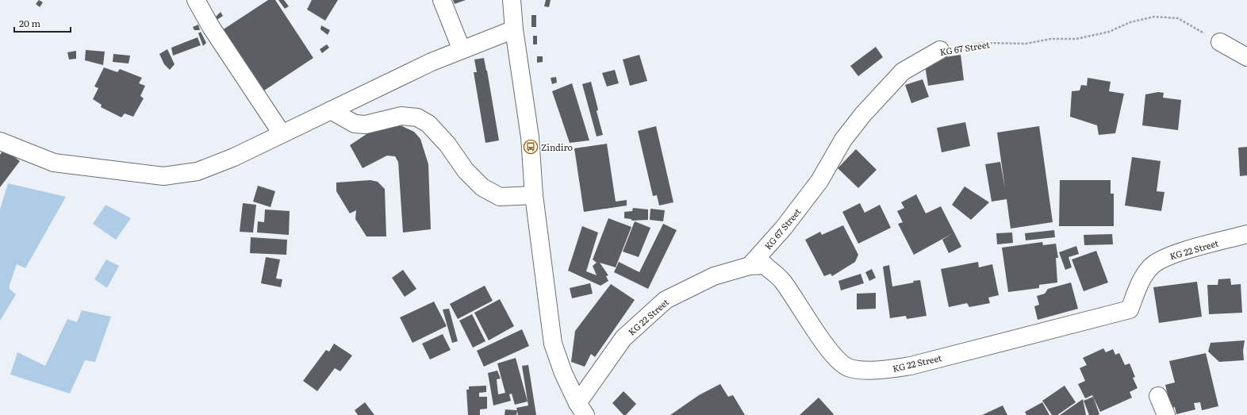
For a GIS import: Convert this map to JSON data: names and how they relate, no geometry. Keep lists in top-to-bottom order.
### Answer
{
  "streets": {
    "street": ["KG 67 Street", "KG 22 Street"]
  },
  "crossings": [
    ["KG 67 Street", "KG 22 Street"]
  ],
  "places": {
    "bus stop": ["Zindiro"]
  },
  "scale_bar": "20 m"
}
